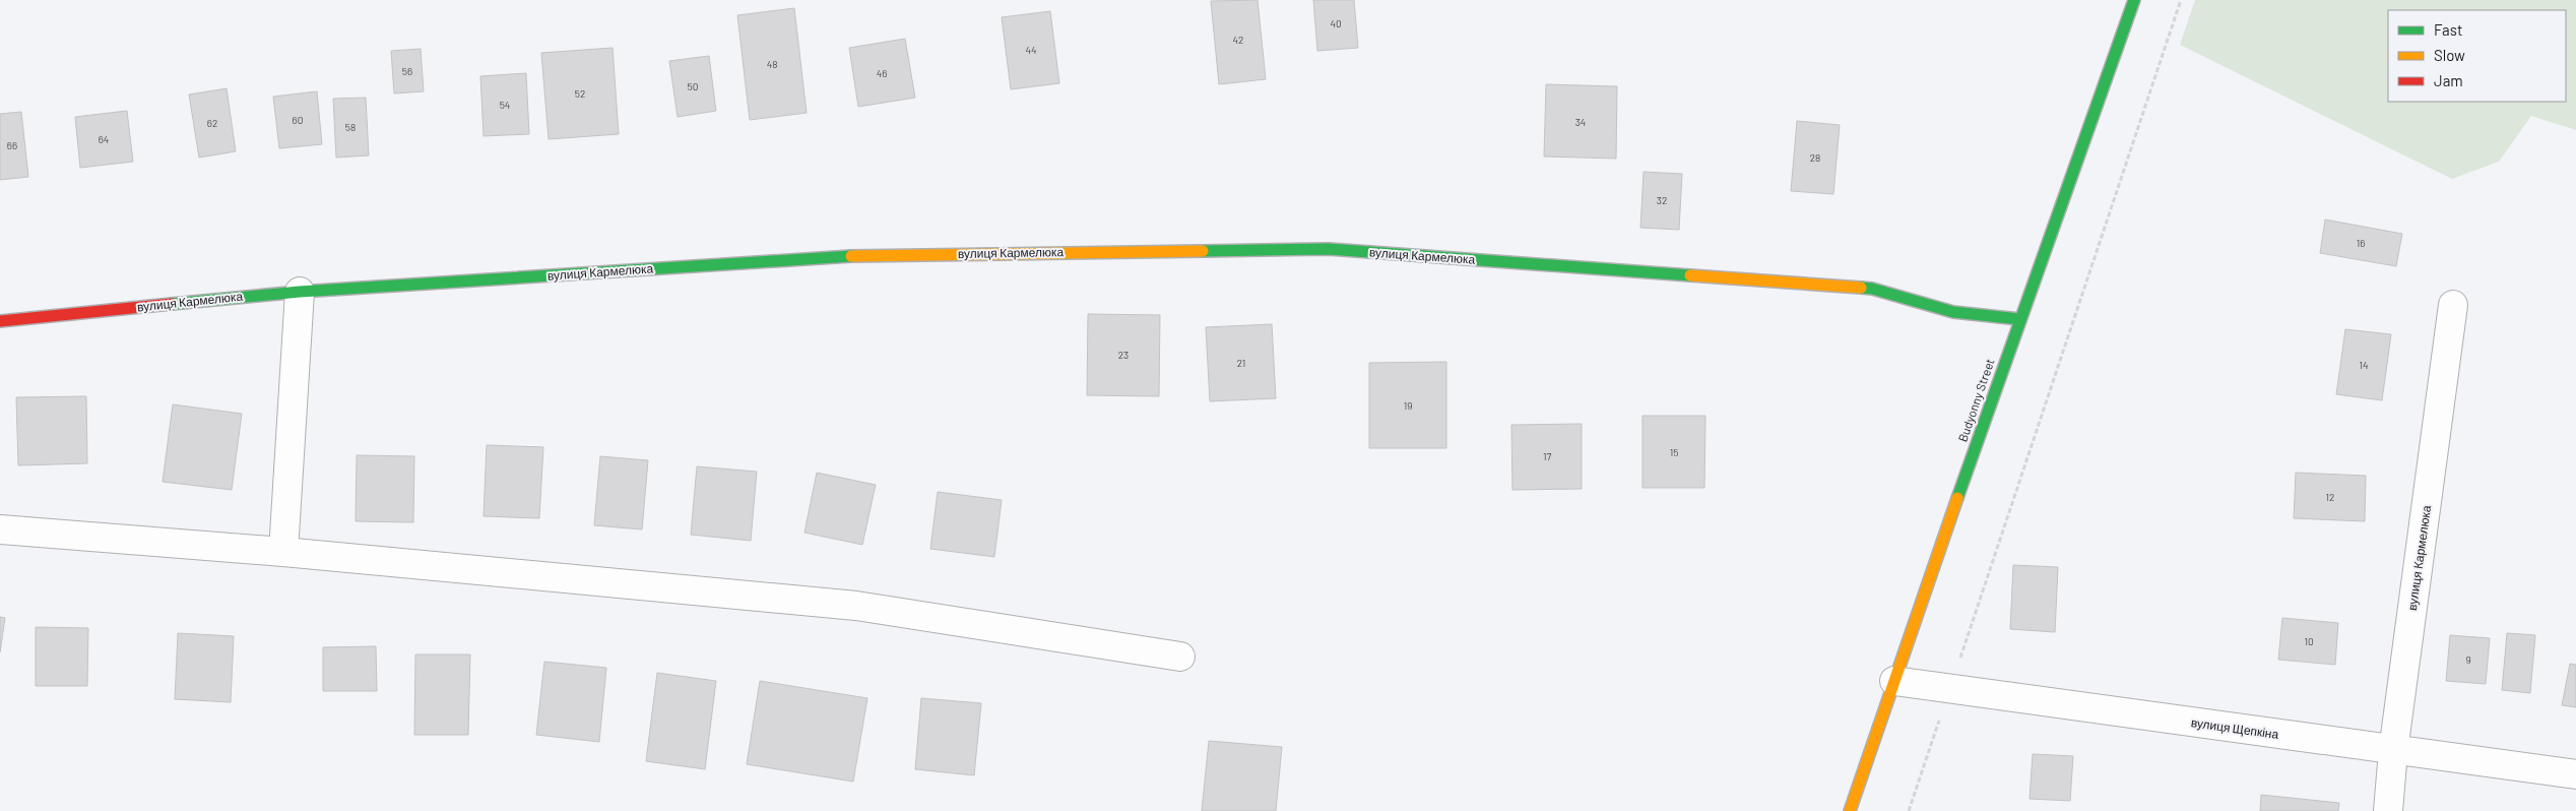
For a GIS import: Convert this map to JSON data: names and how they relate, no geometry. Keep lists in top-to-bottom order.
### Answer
{
  "streets": {
    "street": ["вулиця Кармелюка", "Budyonny Street", "вулиця Щепкіна"]
  },
  "crossings": [
    ["вулиця Кармелюка", "Budyonny Street"],
    ["вулиця Кармелюка", "вулиця Щепкіна"],
    ["Budyonny Street", "вулиця Щепкіна"]
  ],
  "house_numbers": [
    "40",
    "42",
    "44",
    "48",
    "56",
    "46",
    "50",
    "52",
    "54",
    "60",
    "34",
    "62",
    "58",
    "64",
    "66",
    "28",
    "32",
    "16",
    "23",
    "21",
    "14",
    "19",
    "15",
    "17",
    "12",
    "10",
    "9"
  ],
  "legend": ["Fast", "Slow", "Jam"]
}
